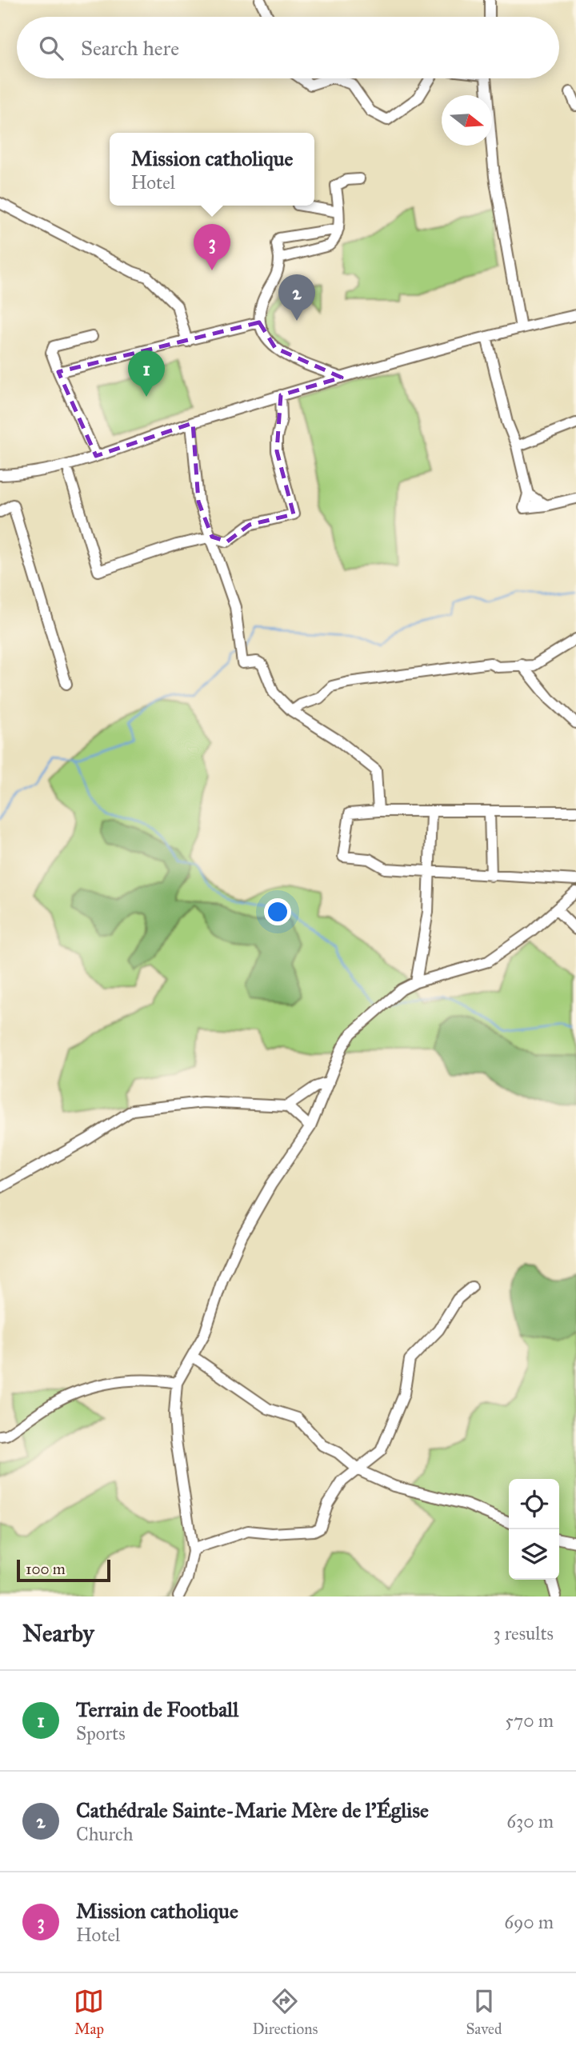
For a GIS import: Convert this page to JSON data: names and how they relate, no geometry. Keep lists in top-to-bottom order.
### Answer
{
  "scale_bar": "100 m",
  "north": "right",
  "page": {
    "search": "Search here",
    "popup": ["Mission catholique", "Hotel"],
    "pins": ["3", "2", "1"],
    "scale": "100 m",
    "heading": ["Nearby", "3 results"],
    "list": [
      {
        "mark": "1",
        "name": "Terrain de Football",
        "note": "Sports",
        "value": "570 m"
      },
      {
        "mark": "2",
        "name": "Cathédrale Sainte-Marie Mère de l'Église",
        "note": "Church",
        "value": "630 m"
      },
      {
        "mark": "3",
        "name": "Mission catholique",
        "note": "Hotel",
        "value": "690 m"
      }
    ],
    "nav": ["Map", "Directions", "Saved"]
  }
}
